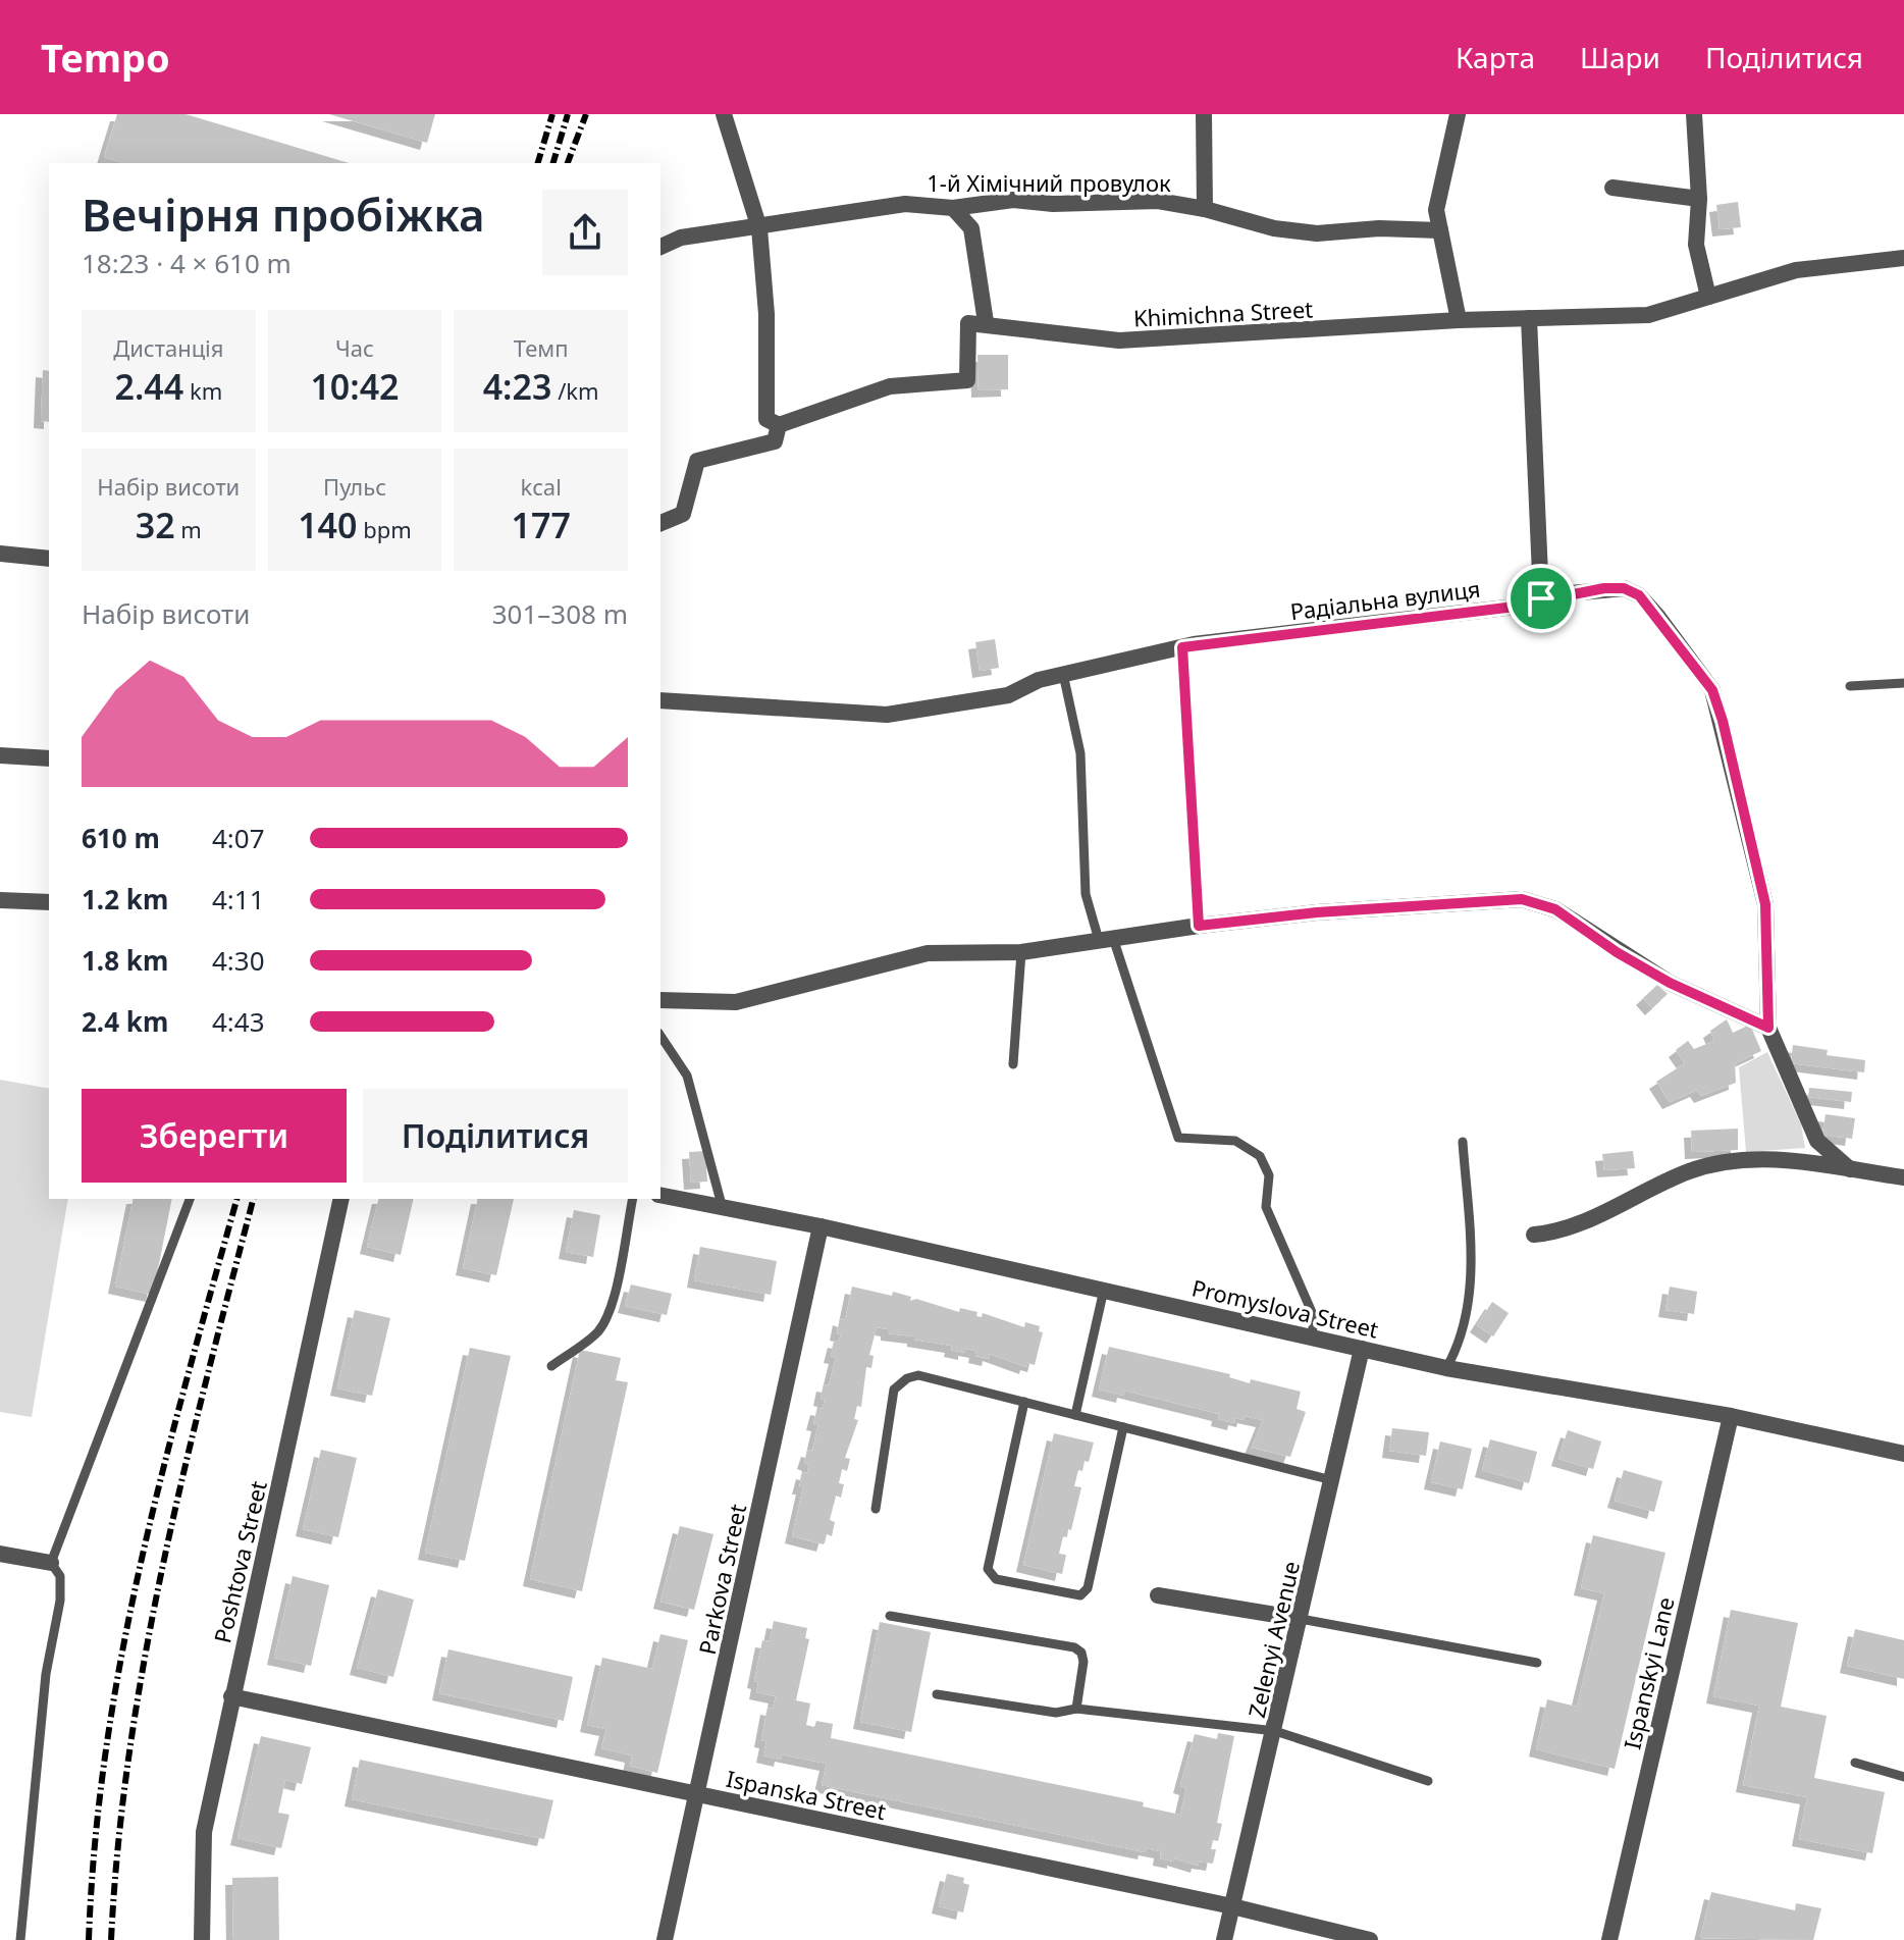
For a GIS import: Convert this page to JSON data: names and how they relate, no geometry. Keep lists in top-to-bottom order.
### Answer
{
  "streets": {
    "street": [
      "1-й Хімічний провулок",
      "Khimichna Street",
      "Радіальна вулиця",
      "Promyslova Street",
      "Poshtova Street",
      "Parkova Street",
      "Zelenyi Avenue",
      "Ispanskyi Lane",
      "Ispanska Street"
    ]
  },
  "crossings": [
    ["Promyslova Street", "Parkova Street"],
    ["Promyslova Street", "Zelenyi Avenue"],
    ["Promyslova Street", "Ispanskyi Lane"],
    ["Poshtova Street", "Ispanska Street"],
    ["Parkova Street", "Ispanska Street"],
    ["Zelenyi Avenue", "Ispanska Street"]
  ],
  "page": {
    "header": "Tempo",
    "nav": ["Карта", "Шари", "Поділитися"],
    "heading": ["Вечірня пробіжка", "18:23 · 4 × 610 m"],
    "stats": [
      ["Дистанція", "2.44 km"],
      ["Час", "10:42"],
      ["Темп", "4:23 /km"],
      ["Набір висоти", "32 m"],
      ["Пульс", "140 bpm"],
      ["kcal", "177"]
    ],
    "chart": ["Набір висоти", "301–308 m"],
    "list": [
      {
        "name": "610 m",
        "note": "4:07"
      },
      {
        "name": "1.2 km",
        "note": "4:11"
      },
      {
        "name": "1.8 km",
        "note": "4:30"
      },
      {
        "name": "2.4 km",
        "note": "4:43"
      }
    ],
    "buttons": ["Зберегти", "Поділитися"]
  }
}
